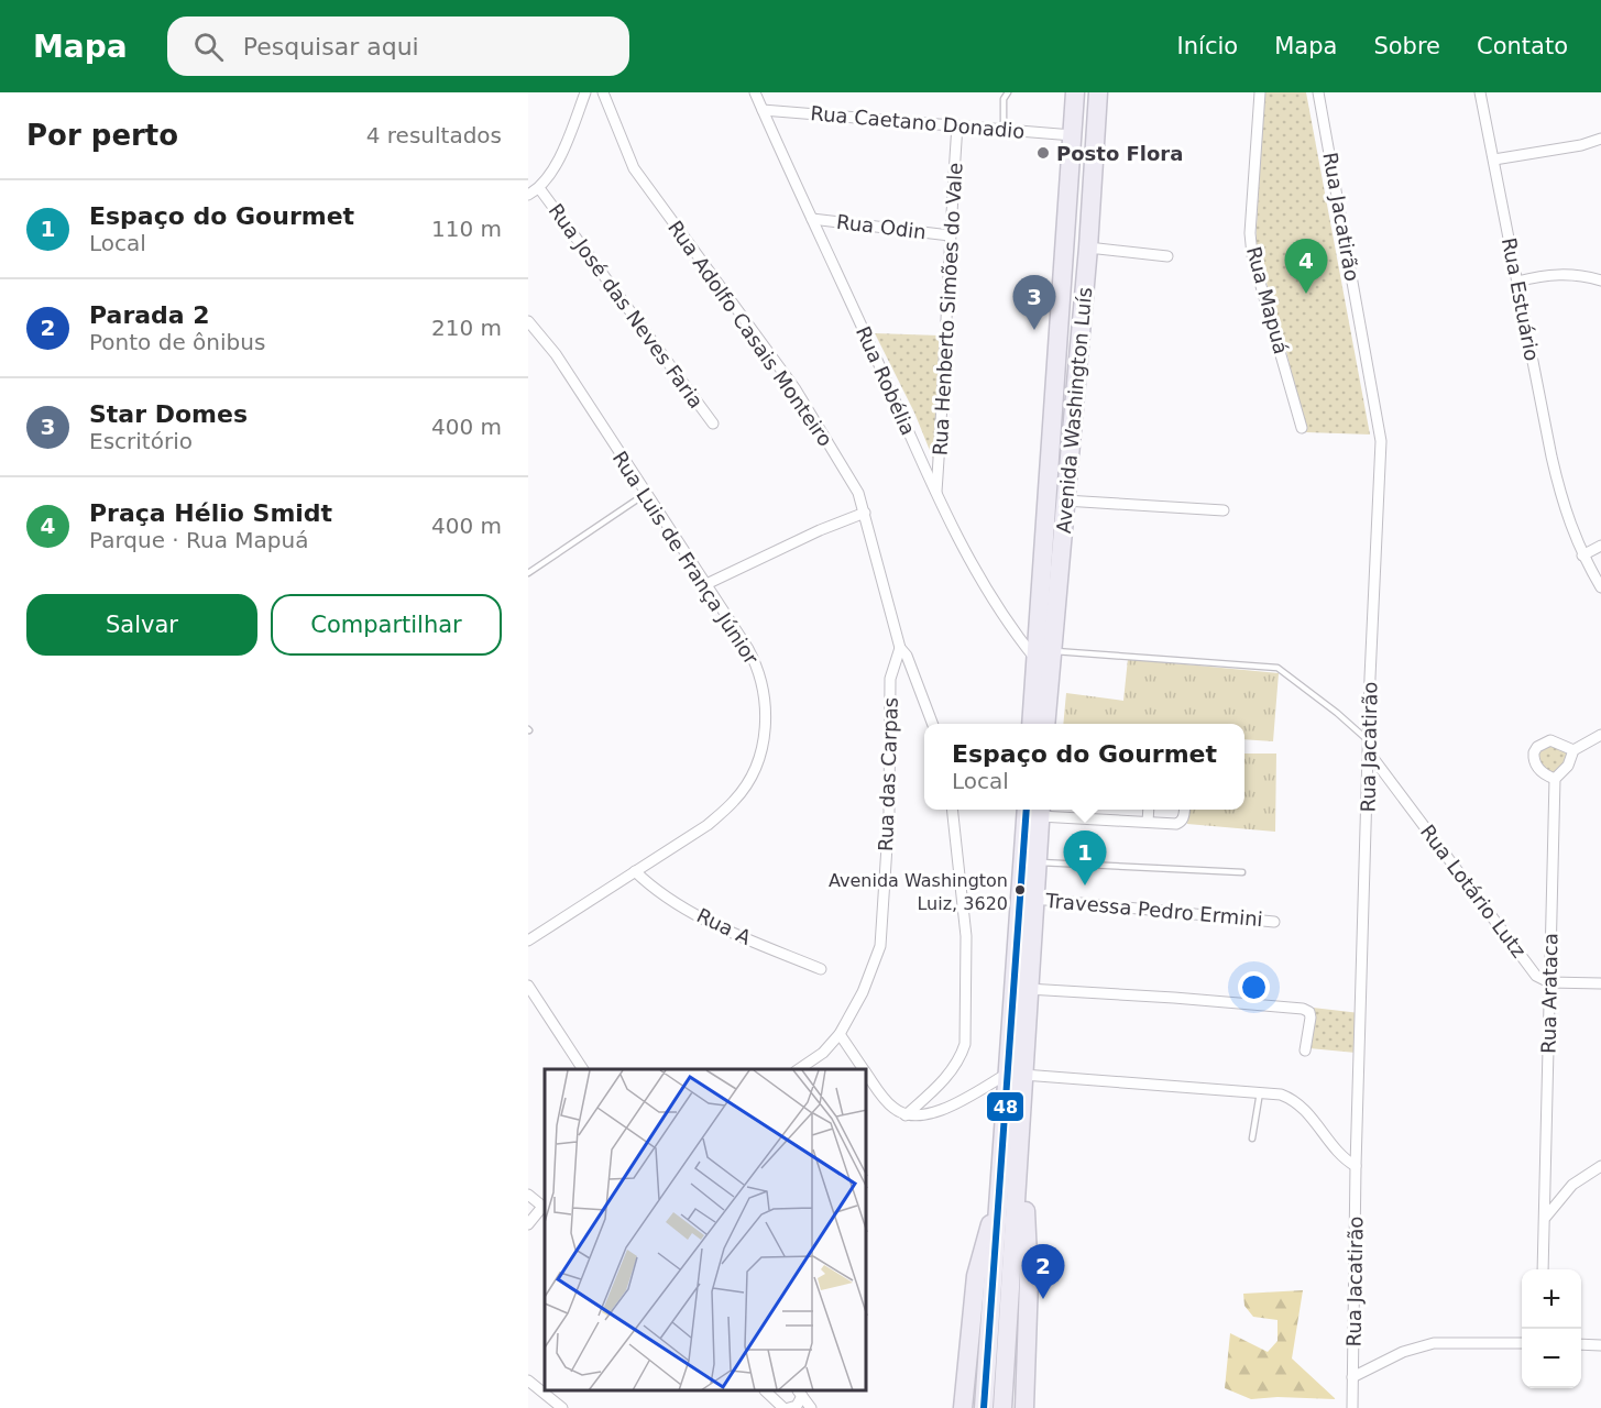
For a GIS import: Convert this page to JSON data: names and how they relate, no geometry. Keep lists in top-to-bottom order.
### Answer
{
  "streets": {
    "highway": ["Avenida Washington Luís"],
    "street": [
      "Rua Caetano Donadio",
      "Rua Jacatirão",
      "Rua Odin",
      "Rua Estuário",
      "Rua Mapuá",
      "Rua José das Neves Faria",
      "Rua Henberto Simões do Vale",
      "Rua Adolfo Casais Monteiro",
      "Rua Robélia",
      "Rua Luis de França Júnior",
      "Rua das Carpas",
      "Rua Lotário Lutz",
      "Travessa Pedro Ermini",
      "Rua A",
      "Rua Arataca"
    ]
  },
  "crossings": [
    ["Rua Caetano Donadio", "Rua Henberto Simões do Vale"],
    ["Rua Caetano Donadio", "Rua Robélia"],
    ["Rua Caetano Donadio", "Avenida Washington Luís"],
    ["Rua Jacatirão", "Rua Lotário Lutz"],
    ["Rua Odin", "Rua Henberto Simões do Vale"],
    ["Rua Odin", "Rua Robélia"],
    ["Rua Henberto Simões do Vale", "Rua Robélia"],
    ["Rua Adolfo Casais Monteiro", "Rua das Carpas"],
    ["Rua Robélia", "Avenida Washington Luís"],
    ["Rua Luis de França Júnior", "Rua A"],
    ["Rua Lotário Lutz", "Rua Arataca"]
  ],
  "places": ["Posto Flora", "Avenida Washington Luiz, 3620"],
  "lines": ["transit line 48"],
  "page": {
    "header": "Mapa",
    "search": "Pesquisar aqui",
    "nav": [
      "Início",
      "Mapa",
      "Sobre",
      "Contato"
    ],
    "heading": ["Por perto", "4 resultados"],
    "list": [
      {
        "mark": "1",
        "name": "Espaço do Gourmet",
        "note": "Local",
        "value": "110 m"
      },
      {
        "mark": "2",
        "name": "Parada 2",
        "note": "Ponto de ônibus",
        "value": "210 m"
      },
      {
        "mark": "3",
        "name": "Star Domes",
        "note": "Escritório",
        "value": "400 m"
      },
      {
        "mark": "4",
        "name": "Praça Hélio Smidt",
        "note": "Parque · Rua Mapuá",
        "value": "400 m"
      }
    ],
    "pins": [
      "4",
      "3",
      "1",
      "2"
    ],
    "buttons": ["Salvar", "Compartilhar"],
    "popup": ["Espaço do Gourmet", "Local"],
    "map_buttons": ["+", "−"]
  }
}
